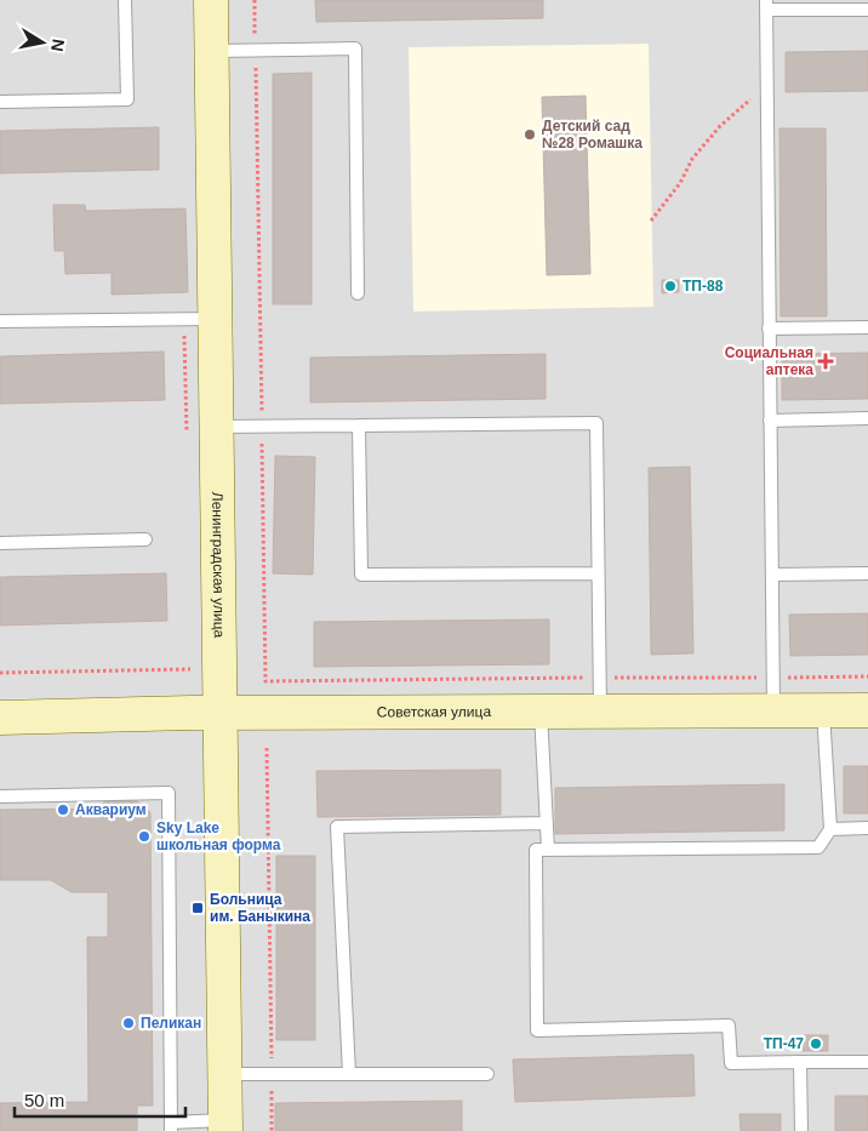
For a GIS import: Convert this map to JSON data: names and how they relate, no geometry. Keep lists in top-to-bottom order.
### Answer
{
  "streets": {
    "street": ["Ленинградская улица", "Советская улица"]
  },
  "crossings": [
    ["Ленинградская улица", "Советская улица"]
  ],
  "places": {
    "other": [
      "Детский сад №28 Ромашка",
      "ТП-88",
      "Аквариум",
      "Sky Lake школьная форма",
      "Пеликан",
      "ТП-47"
    ],
    "health": ["Социальная аптека"],
    "transit": ["Больница им. Баныкина"]
  },
  "scale_bar": "50 m",
  "north": "right"
}
